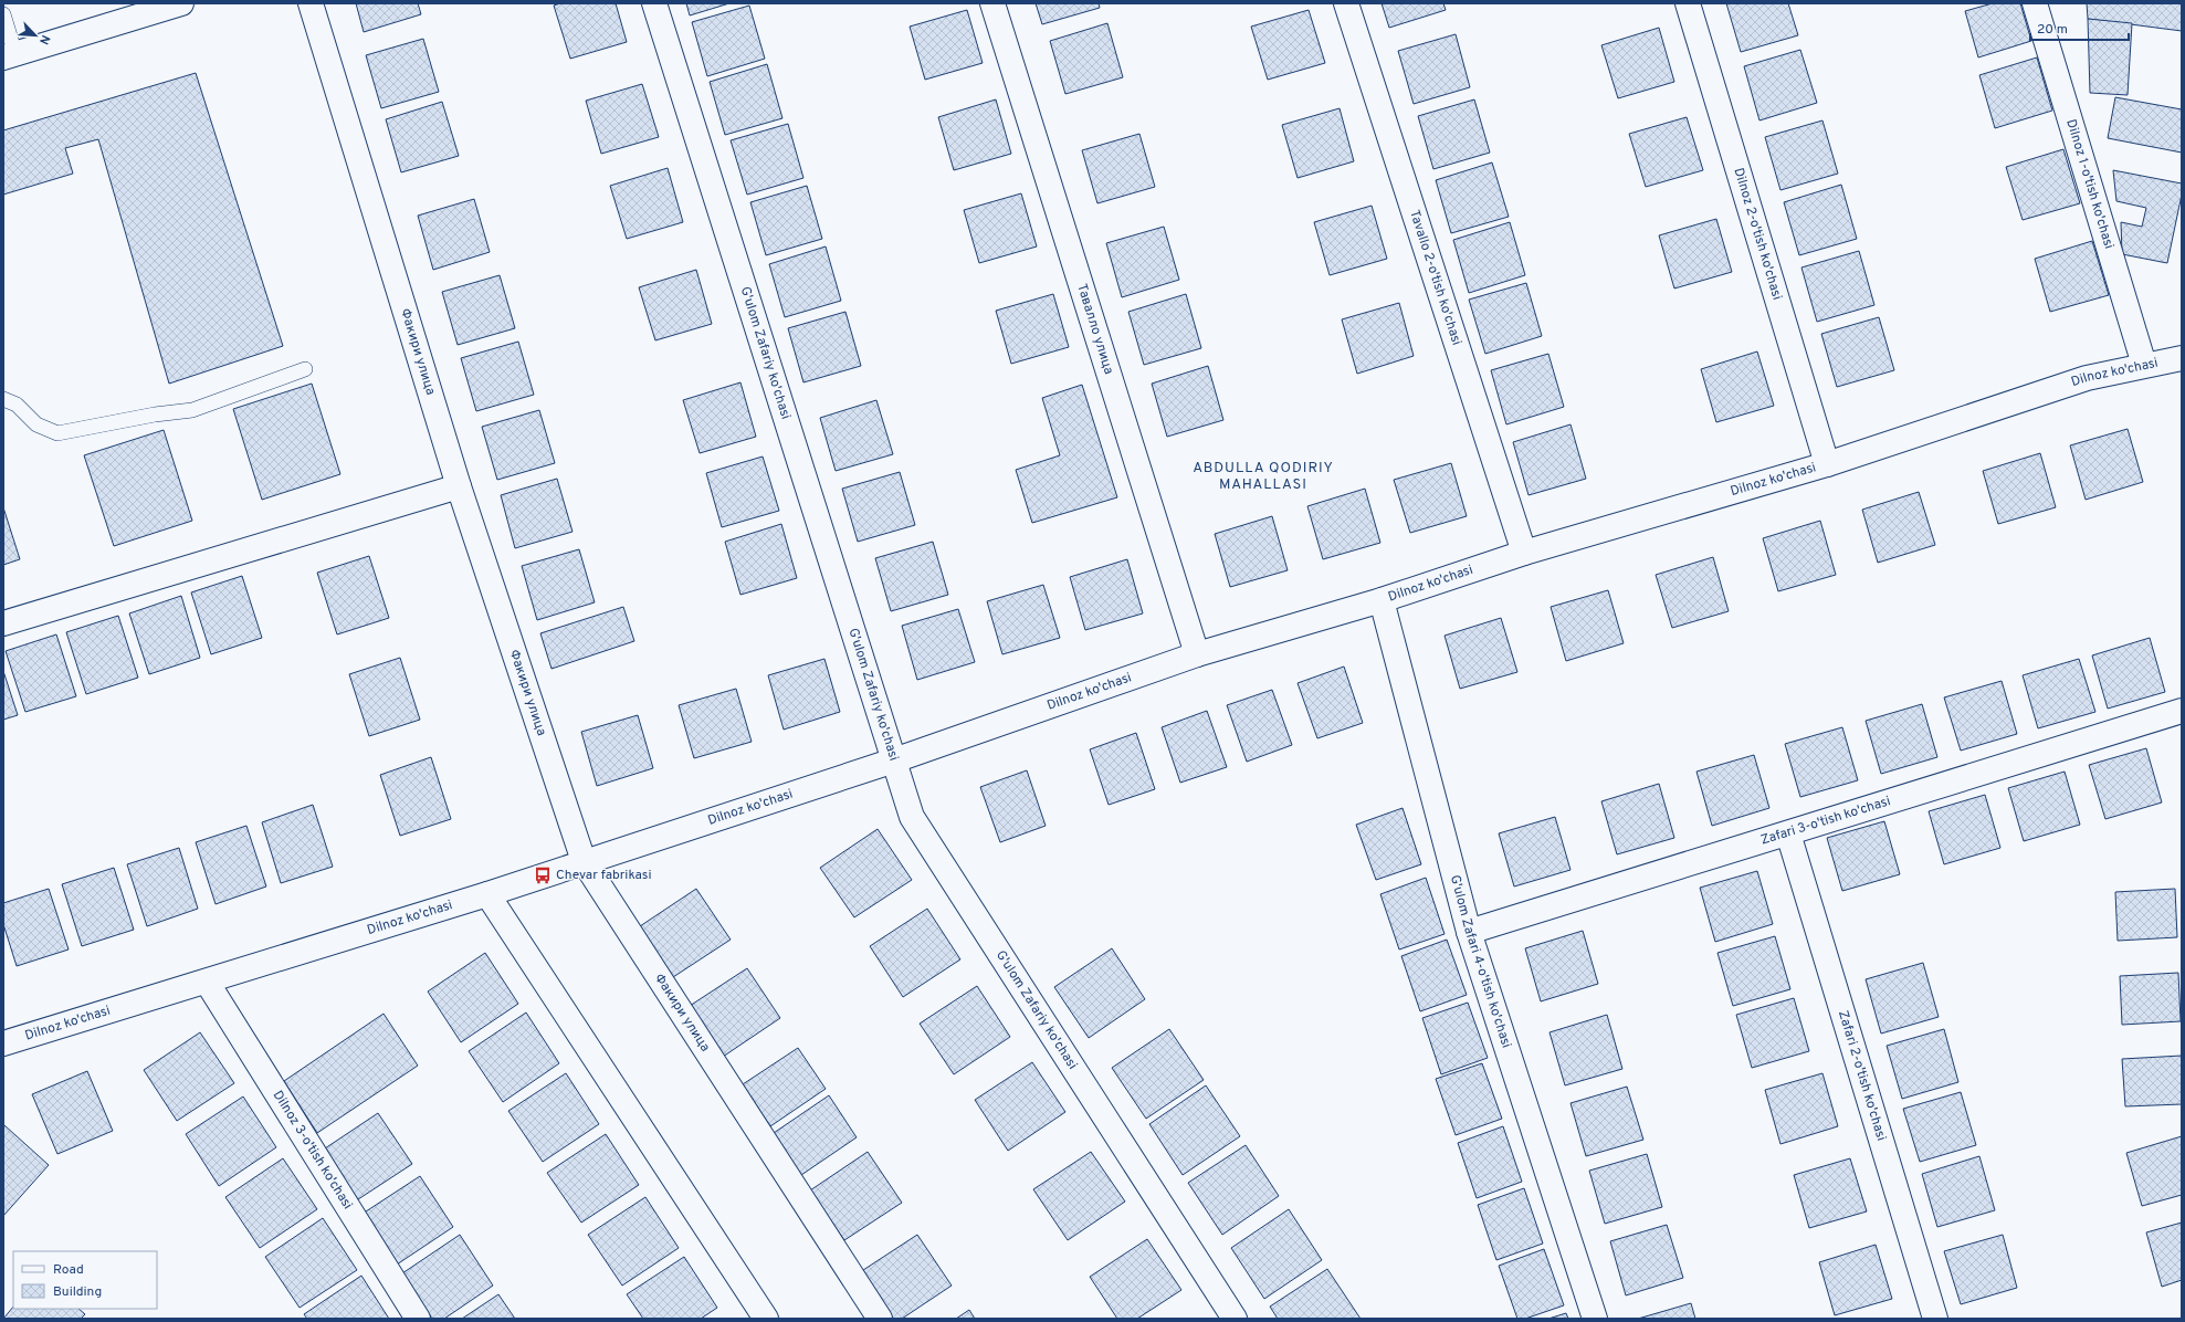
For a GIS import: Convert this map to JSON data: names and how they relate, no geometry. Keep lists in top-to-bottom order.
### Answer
{
  "streets": {
    "street": [
      "Dilnoz 1-o'tish ko'chasi",
      "Dilnoz 2-o'tish ko'chasi",
      "Tavallo 2-o'tish ko'chasi",
      "Тавалло улица",
      "Факири улица",
      "G'ulom Zafariy ko'chasi",
      "Dilnoz ko'chasi",
      "Zafari 3-o'tish ko'chasi",
      "G'ulom Zafari 4-o'tish ko'chasi",
      "Zafari 2-o'tish ko'chasi",
      "Dilnoz 3-o'tish ko'chasi"
    ]
  },
  "crossings": [
    ["Dilnoz 1-o'tish ko'chasi", "Dilnoz ko'chasi"],
    ["Dilnoz 2-o'tish ko'chasi", "Dilnoz ko'chasi"],
    ["Tavallo 2-o'tish ko'chasi", "Dilnoz ko'chasi"],
    ["Тавалло улица", "Dilnoz ko'chasi"],
    ["Факири улица", "Dilnoz ko'chasi"],
    ["G'ulom Zafariy ko'chasi", "Dilnoz ko'chasi"],
    ["Dilnoz ko'chasi", "G'ulom Zafari 4-o'tish ko'chasi"],
    ["Dilnoz ko'chasi", "Dilnoz 3-o'tish ko'chasi"],
    ["Zafari 3-o'tish ko'chasi", "G'ulom Zafari 4-o'tish ko'chasi"],
    ["Zafari 3-o'tish ko'chasi", "Zafari 2-o'tish ko'chasi"]
  ],
  "districts": ["ABDULLA QODIRIY MAHALLASI"],
  "places": {
    "bus stop": ["Chevar fabrikasi"]
  },
  "legend": ["Road", "Building"],
  "scale_bar": "20 m",
  "north": "bottom right"
}
